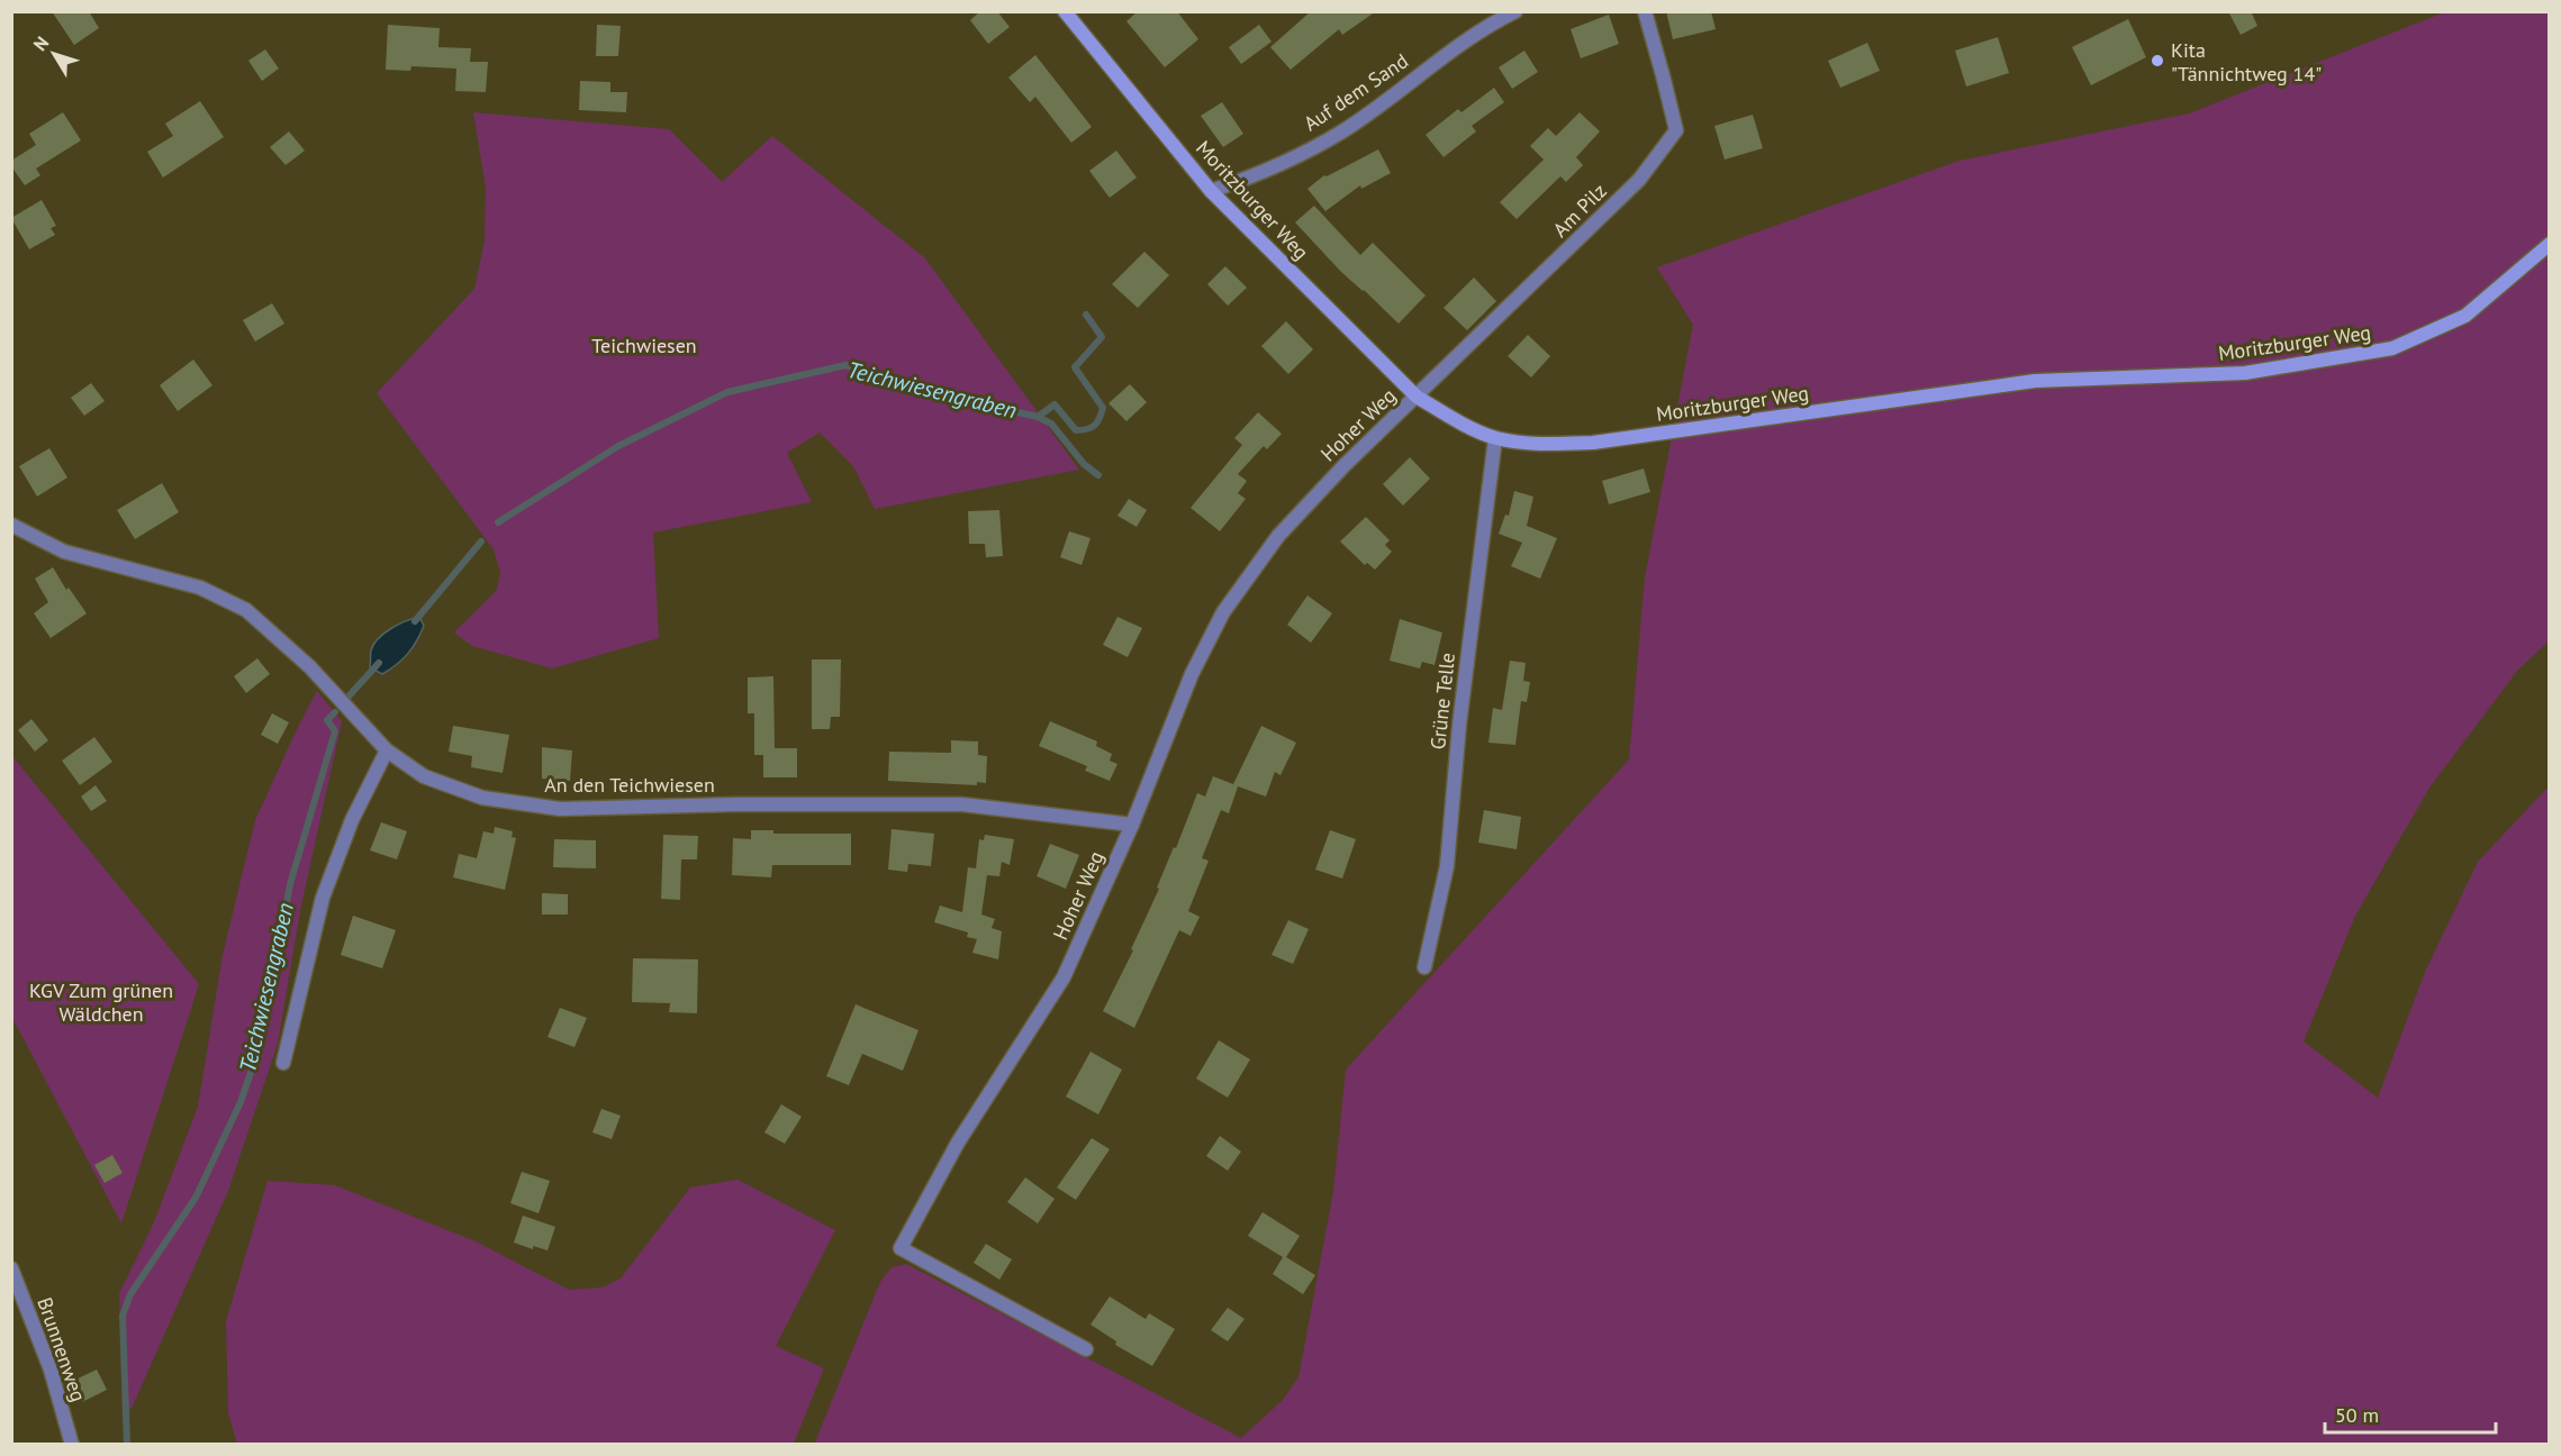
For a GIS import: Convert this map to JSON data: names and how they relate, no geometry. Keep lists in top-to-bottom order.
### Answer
{
  "streets": {
    "street": [
      "Auf dem Sand",
      "Moritzburger Weg",
      "Am Pilz",
      "Hoher Weg",
      "Grüne Telle",
      "An den Teichwiesen",
      "Brunnenweg"
    ]
  },
  "crossings": [
    ["Auf dem Sand", "Moritzburger Weg"],
    ["Moritzburger Weg", "Am Pilz"],
    ["Moritzburger Weg", "Hoher Weg"],
    ["Moritzburger Weg", "Grüne Telle"],
    ["Am Pilz", "Hoher Weg"],
    ["Hoher Weg", "An den Teichwiesen"]
  ],
  "water": ["Teichwiesengraben"],
  "parks": ["Teichwiesen", "KGV Zum grünen Wäldchen"],
  "places": ["Kita \"Tännichtweg 14\""],
  "scale_bar": "50 m",
  "north": "top left"
}
